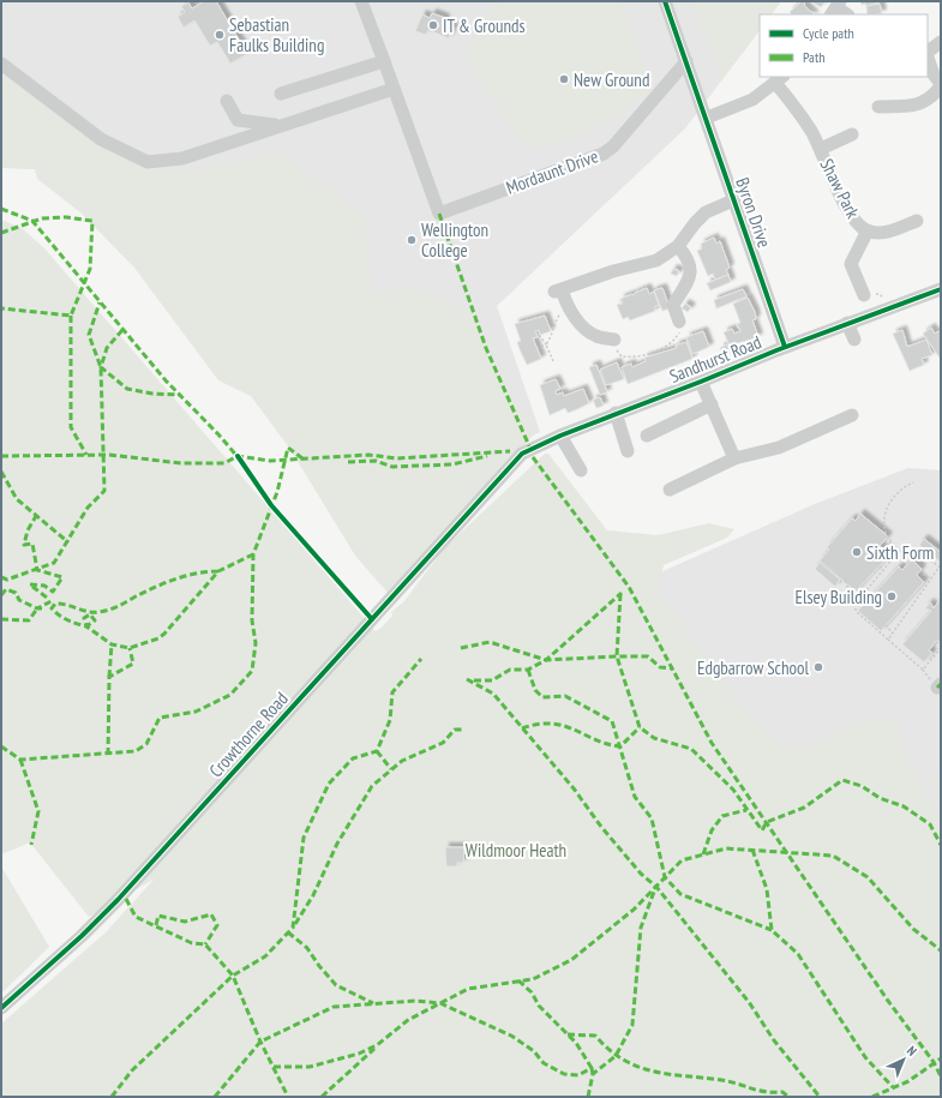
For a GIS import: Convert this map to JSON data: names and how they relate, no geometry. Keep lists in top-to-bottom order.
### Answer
{
  "streets": {
    "street": [
      "Mordaunt Drive",
      "Shaw Park",
      "Byron Drive",
      "Sandhurst Road",
      "Crowthorne Road"
    ]
  },
  "crossings": [
    ["Mordaunt Drive", "Byron Drive"],
    ["Byron Drive", "Sandhurst Road"],
    ["Sandhurst Road", "Crowthorne Road"]
  ],
  "parks": ["Wildmoor Heath"],
  "places": [
    "IT & Grounds",
    "Sebastian Faulks Building",
    "New Ground",
    "Wellington College",
    "Sixth Form",
    "Elsey Building",
    "Edgbarrow School"
  ],
  "legend": ["Cycle path", "Path"],
  "north": "top right"
}
